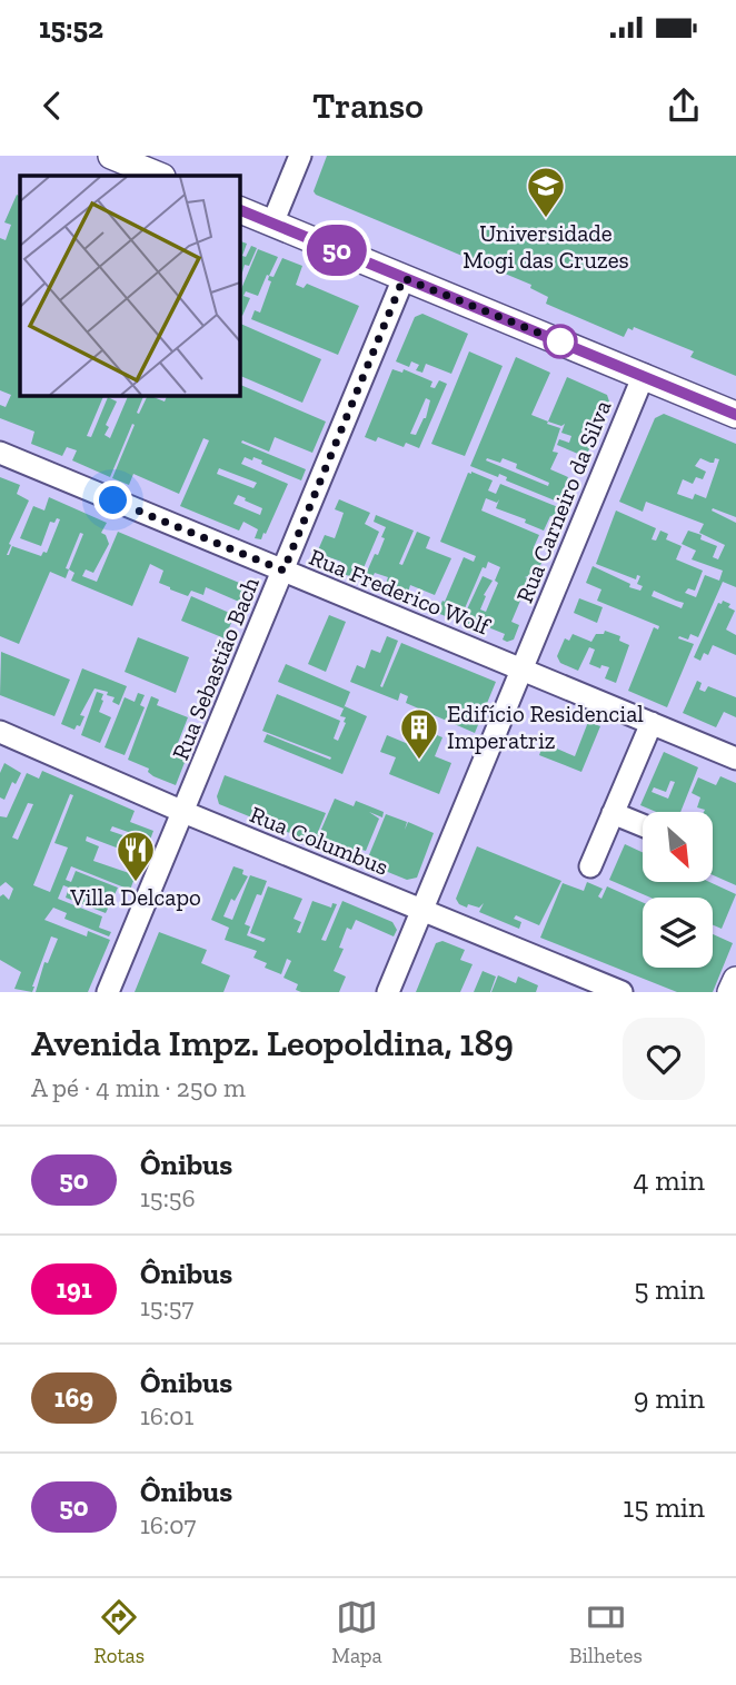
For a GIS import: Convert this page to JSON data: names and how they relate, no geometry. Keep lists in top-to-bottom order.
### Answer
{
  "streets": {
    "street": [
      "Rua Carneiro da Silva",
      "Rua Frederico Wolf",
      "Rua Sebastião Bach",
      "Rua Columbus"
    ]
  },
  "crossings": [
    ["Rua Carneiro da Silva", "Rua Frederico Wolf"],
    ["Rua Carneiro da Silva", "Rua Columbus"],
    ["Rua Frederico Wolf", "Rua Sebastião Bach"],
    ["Rua Sebastião Bach", "Rua Columbus"]
  ],
  "places": {
    "school or university": ["Universidade Mogi das Cruzes"],
    "building": ["Edifício Residencial Imperatriz"],
    "restaurant": ["Villa Delcapo"]
  },
  "lines": ["bus line 50"],
  "north": "bottom right",
  "page": {
    "status": "15:52",
    "header": "Transo",
    "on_map": "50",
    "heading": ["Avenida Impz. Leopoldina, 189", "A pé · 4 min · 250 m"],
    "list": [
      {
        "mark": "50",
        "name": "Ônibus",
        "note": "15:56",
        "value": "4 min"
      },
      {
        "mark": "191",
        "name": "Ônibus",
        "note": "15:57",
        "value": "5 min"
      },
      {
        "mark": "169",
        "name": "Ônibus",
        "note": "16:01",
        "value": "9 min"
      },
      {
        "mark": "50",
        "name": "Ônibus",
        "note": "16:07",
        "value": "15 min"
      }
    ],
    "tabs": ["Rotas", "Mapa", "Bilhetes"]
  }
}
